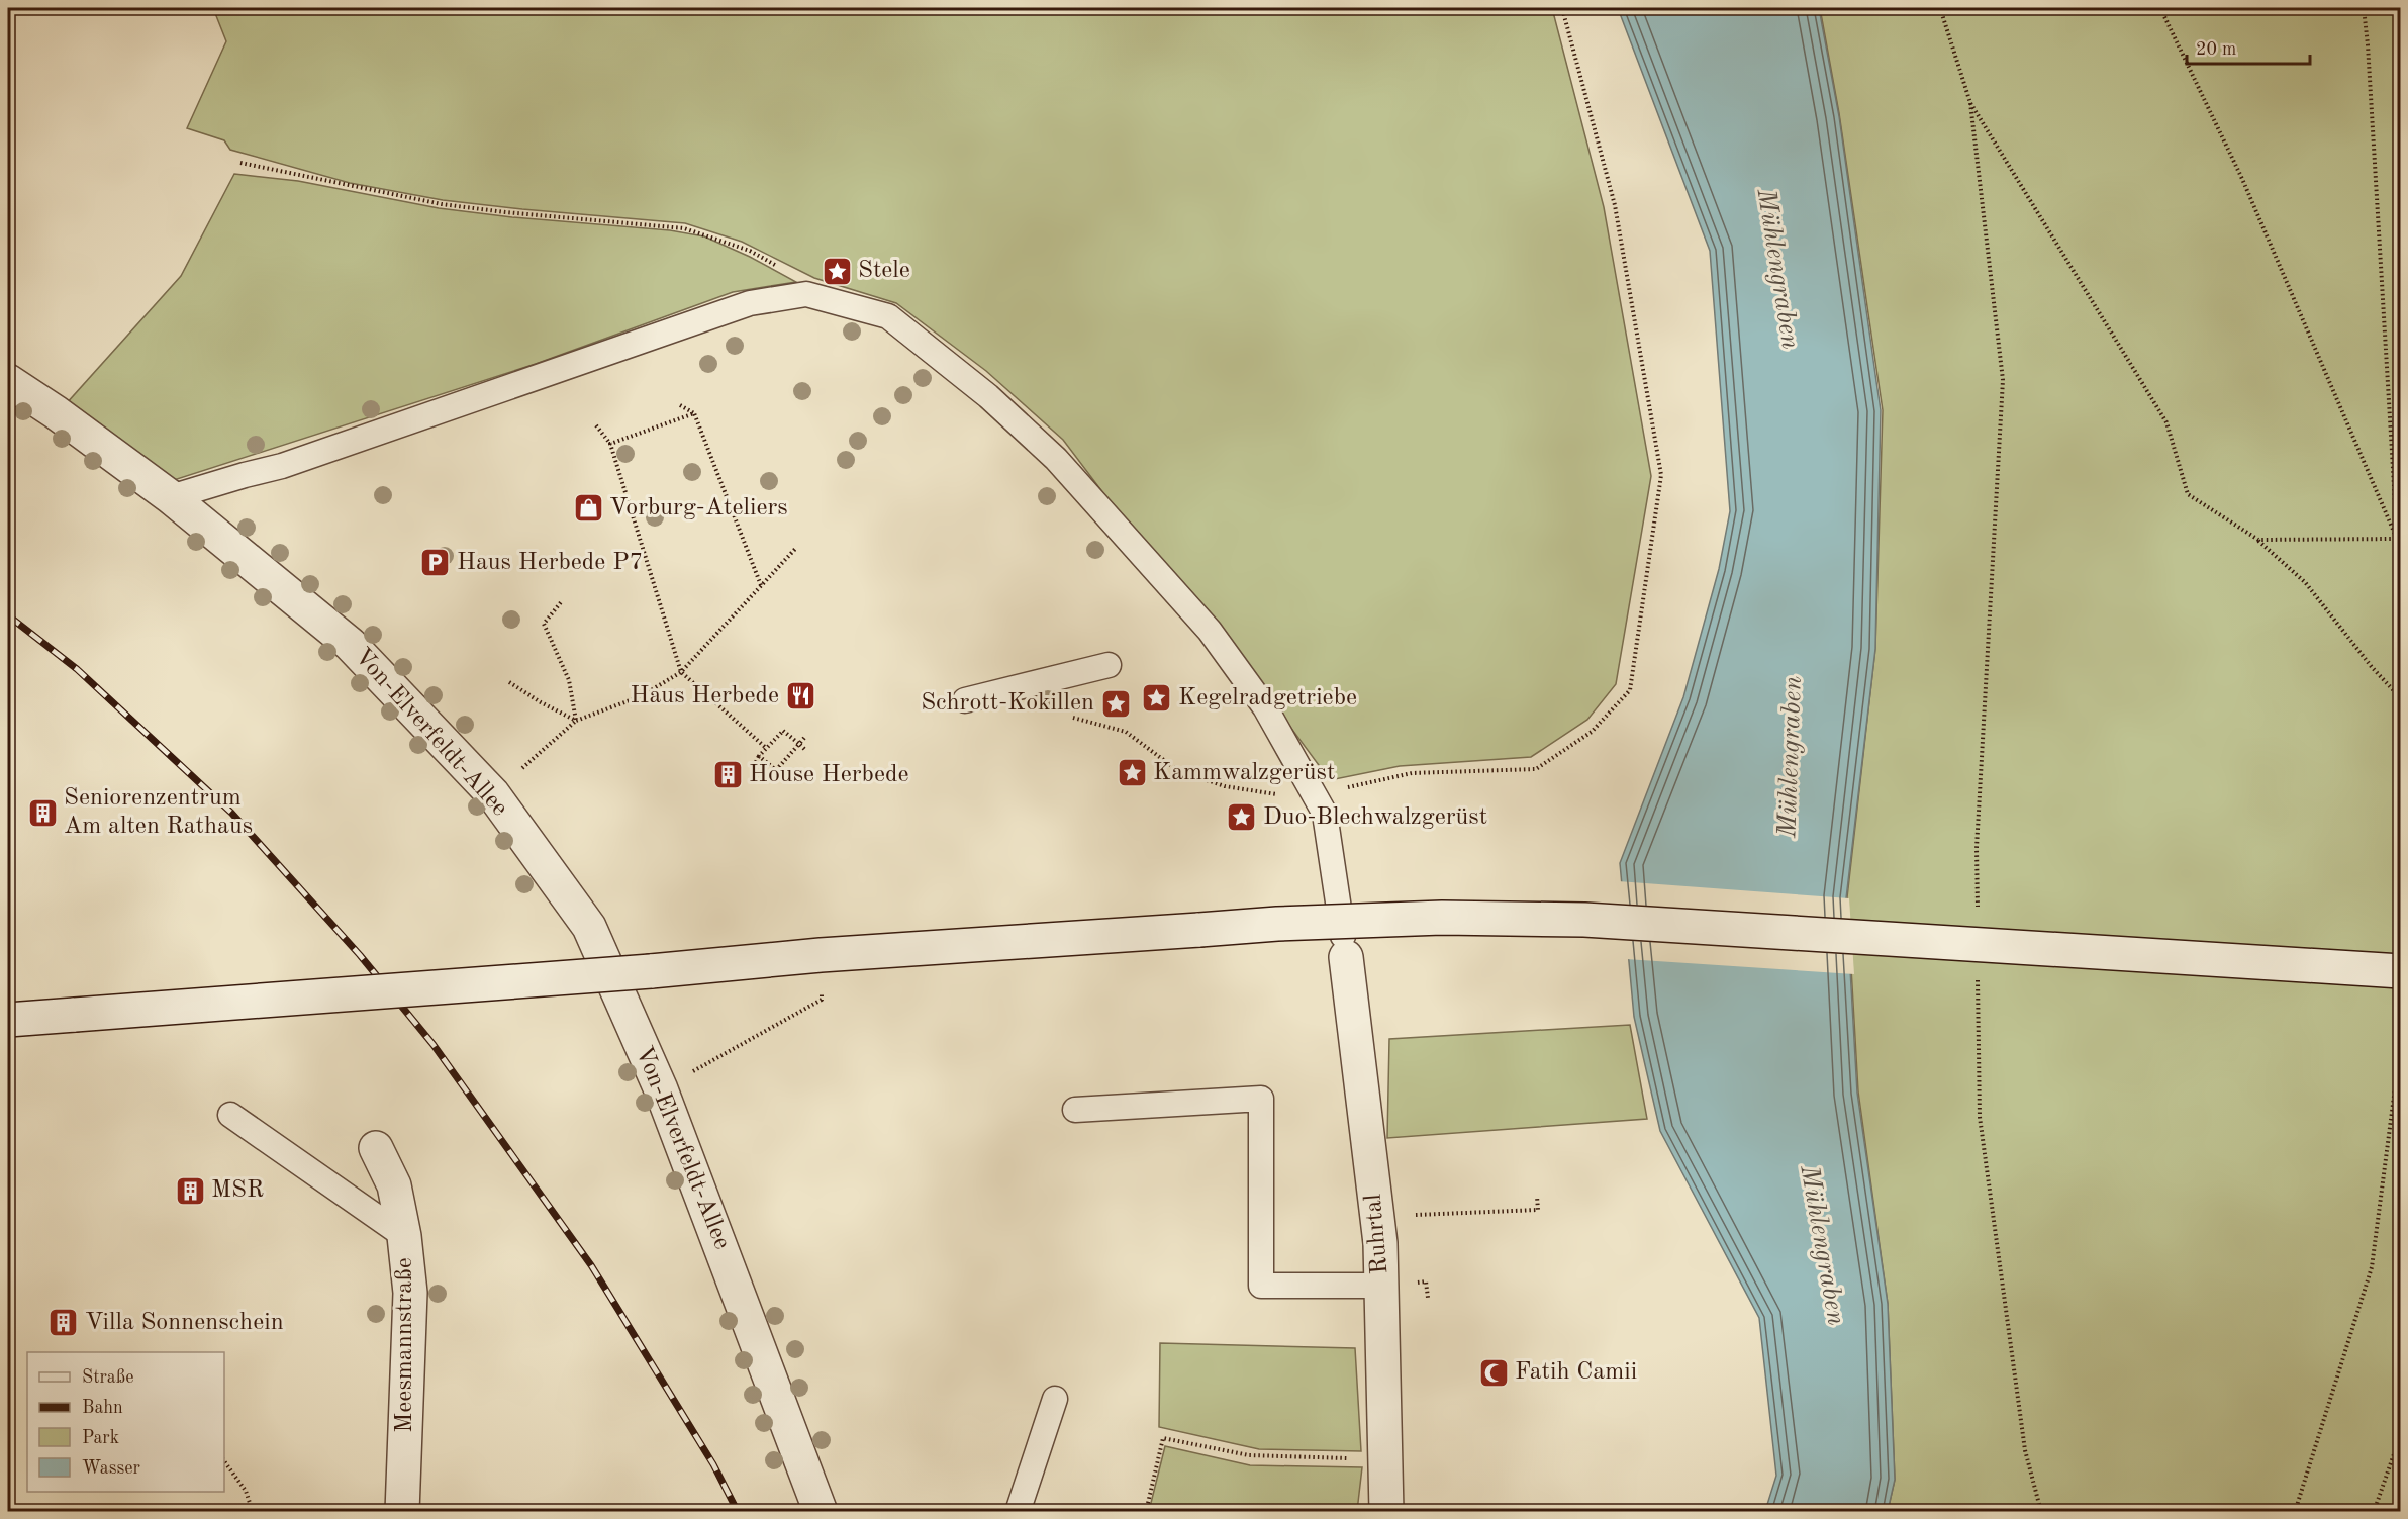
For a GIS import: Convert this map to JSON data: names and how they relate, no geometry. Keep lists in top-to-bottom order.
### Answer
{
  "streets": {
    "main road": ["Von-Elverfeldt-Allee", "Ruhrtal", "Meesmannstraße"]
  },
  "water": ["Mühlengraben"],
  "places": {
    "place": [
      "Stele",
      "Kegelradgetriebe",
      "Schrott-Kokillen",
      "Kammwalzgerüst",
      "Duo-Blechwalzgerüst"
    ],
    "shop": ["Vorburg-Ateliers"],
    "parking": ["Haus Herbede P7"],
    "restaurant": ["Haus Herbede"],
    "building": [
      "House Herbede",
      "Seniorenzentrum Am alten Rathaus",
      "MSR",
      "Villa Sonnenschein"
    ],
    "mosque": ["Fatih Camii"]
  },
  "legend": [
    "Straße",
    "Bahn",
    "Park",
    "Wasser"
  ],
  "scale_bar": "20 m"
}
